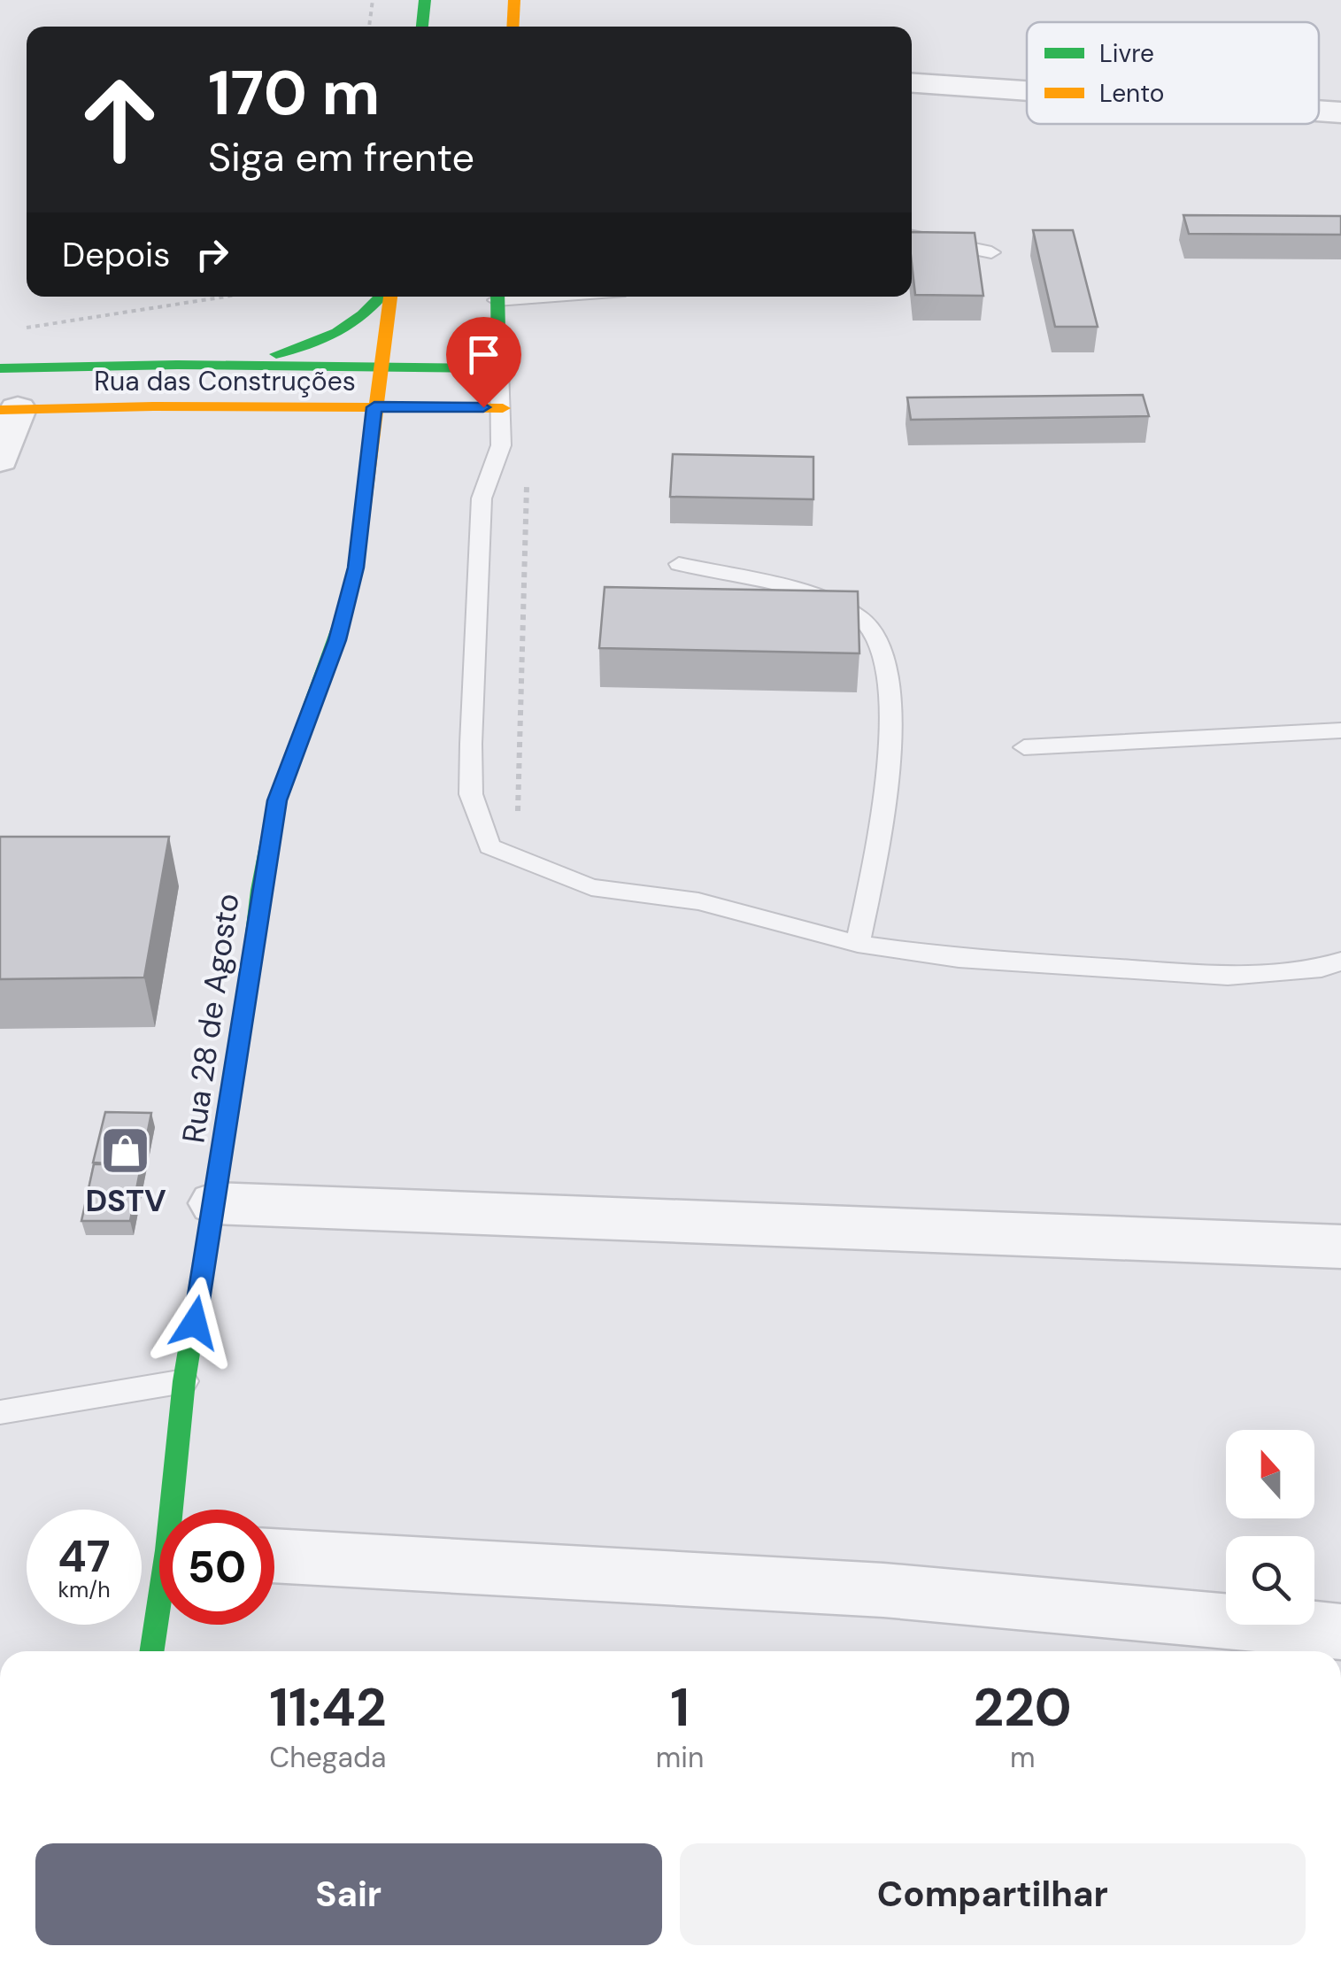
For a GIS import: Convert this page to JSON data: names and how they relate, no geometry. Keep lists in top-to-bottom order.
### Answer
{
  "streets": {
    "main road": ["Rua das Construções", "Rua 28 de Agosto"]
  },
  "crossings": [
    ["Rua das Construções", "Rua 28 de Agosto"]
  ],
  "places": {
    "shop": ["DSTV"]
  },
  "legend": ["Livre", "Lento"],
  "north": "top",
  "page": {
    "turn": ["170 m", "Siga em frente"],
    "then": "Depois",
    "speed": "47 km/h",
    "limit": "50",
    "eta": [
      "11:42",
      "Chegada",
      "1",
      "min",
      "220",
      "m"
    ],
    "buttons": ["Sair", "Compartilhar"]
  }
}
